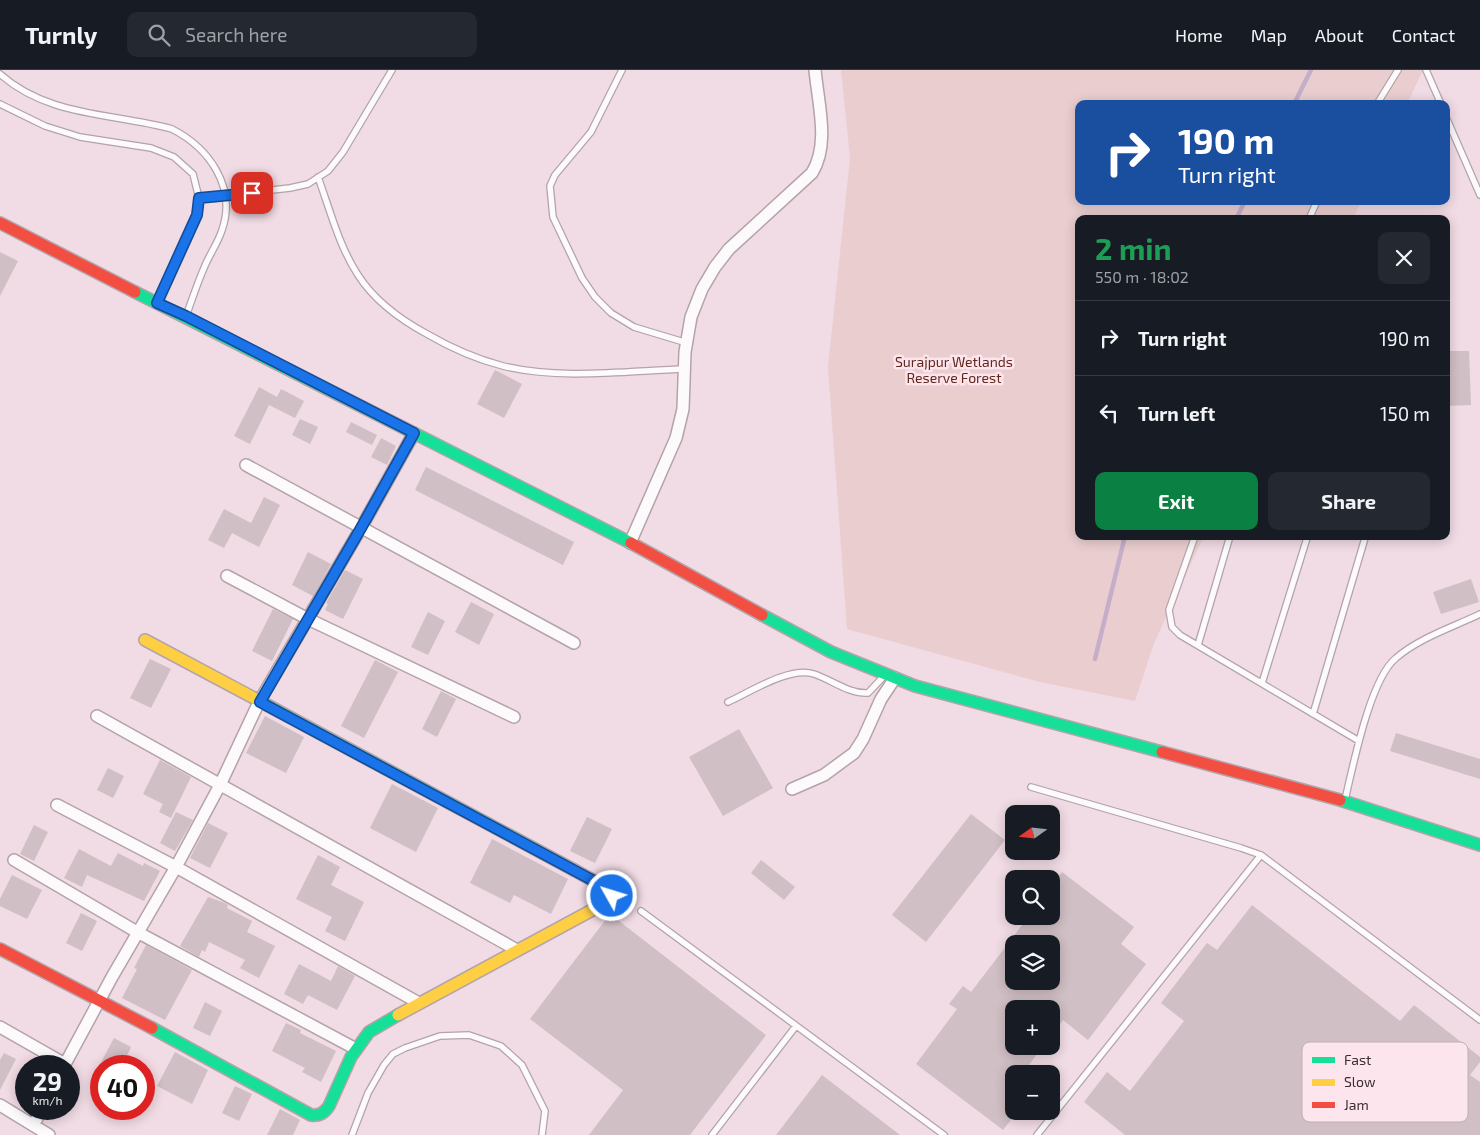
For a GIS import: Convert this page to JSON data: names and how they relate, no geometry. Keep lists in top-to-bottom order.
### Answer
{
  "parks": ["Surajpur Wetlands Reserve Forest"],
  "legend": ["Fast", "Slow", "Jam"],
  "north": "left",
  "page": {
    "header": "Turnly",
    "search": "Search here",
    "nav": [
      "Home",
      "Map",
      "About",
      "Contact"
    ],
    "turn": ["190 m", "Turn right"],
    "heading": ["2 min", "550 m · 18:02"],
    "list": [
      {
        "name": "Turn right",
        "value": "190 m"
      },
      {
        "name": "Turn left",
        "value": "150 m"
      }
    ],
    "buttons": ["Exit", "Share"],
    "map_buttons": ["+", "−"],
    "speed": "29 km/h",
    "limit": "40"
  }
}
